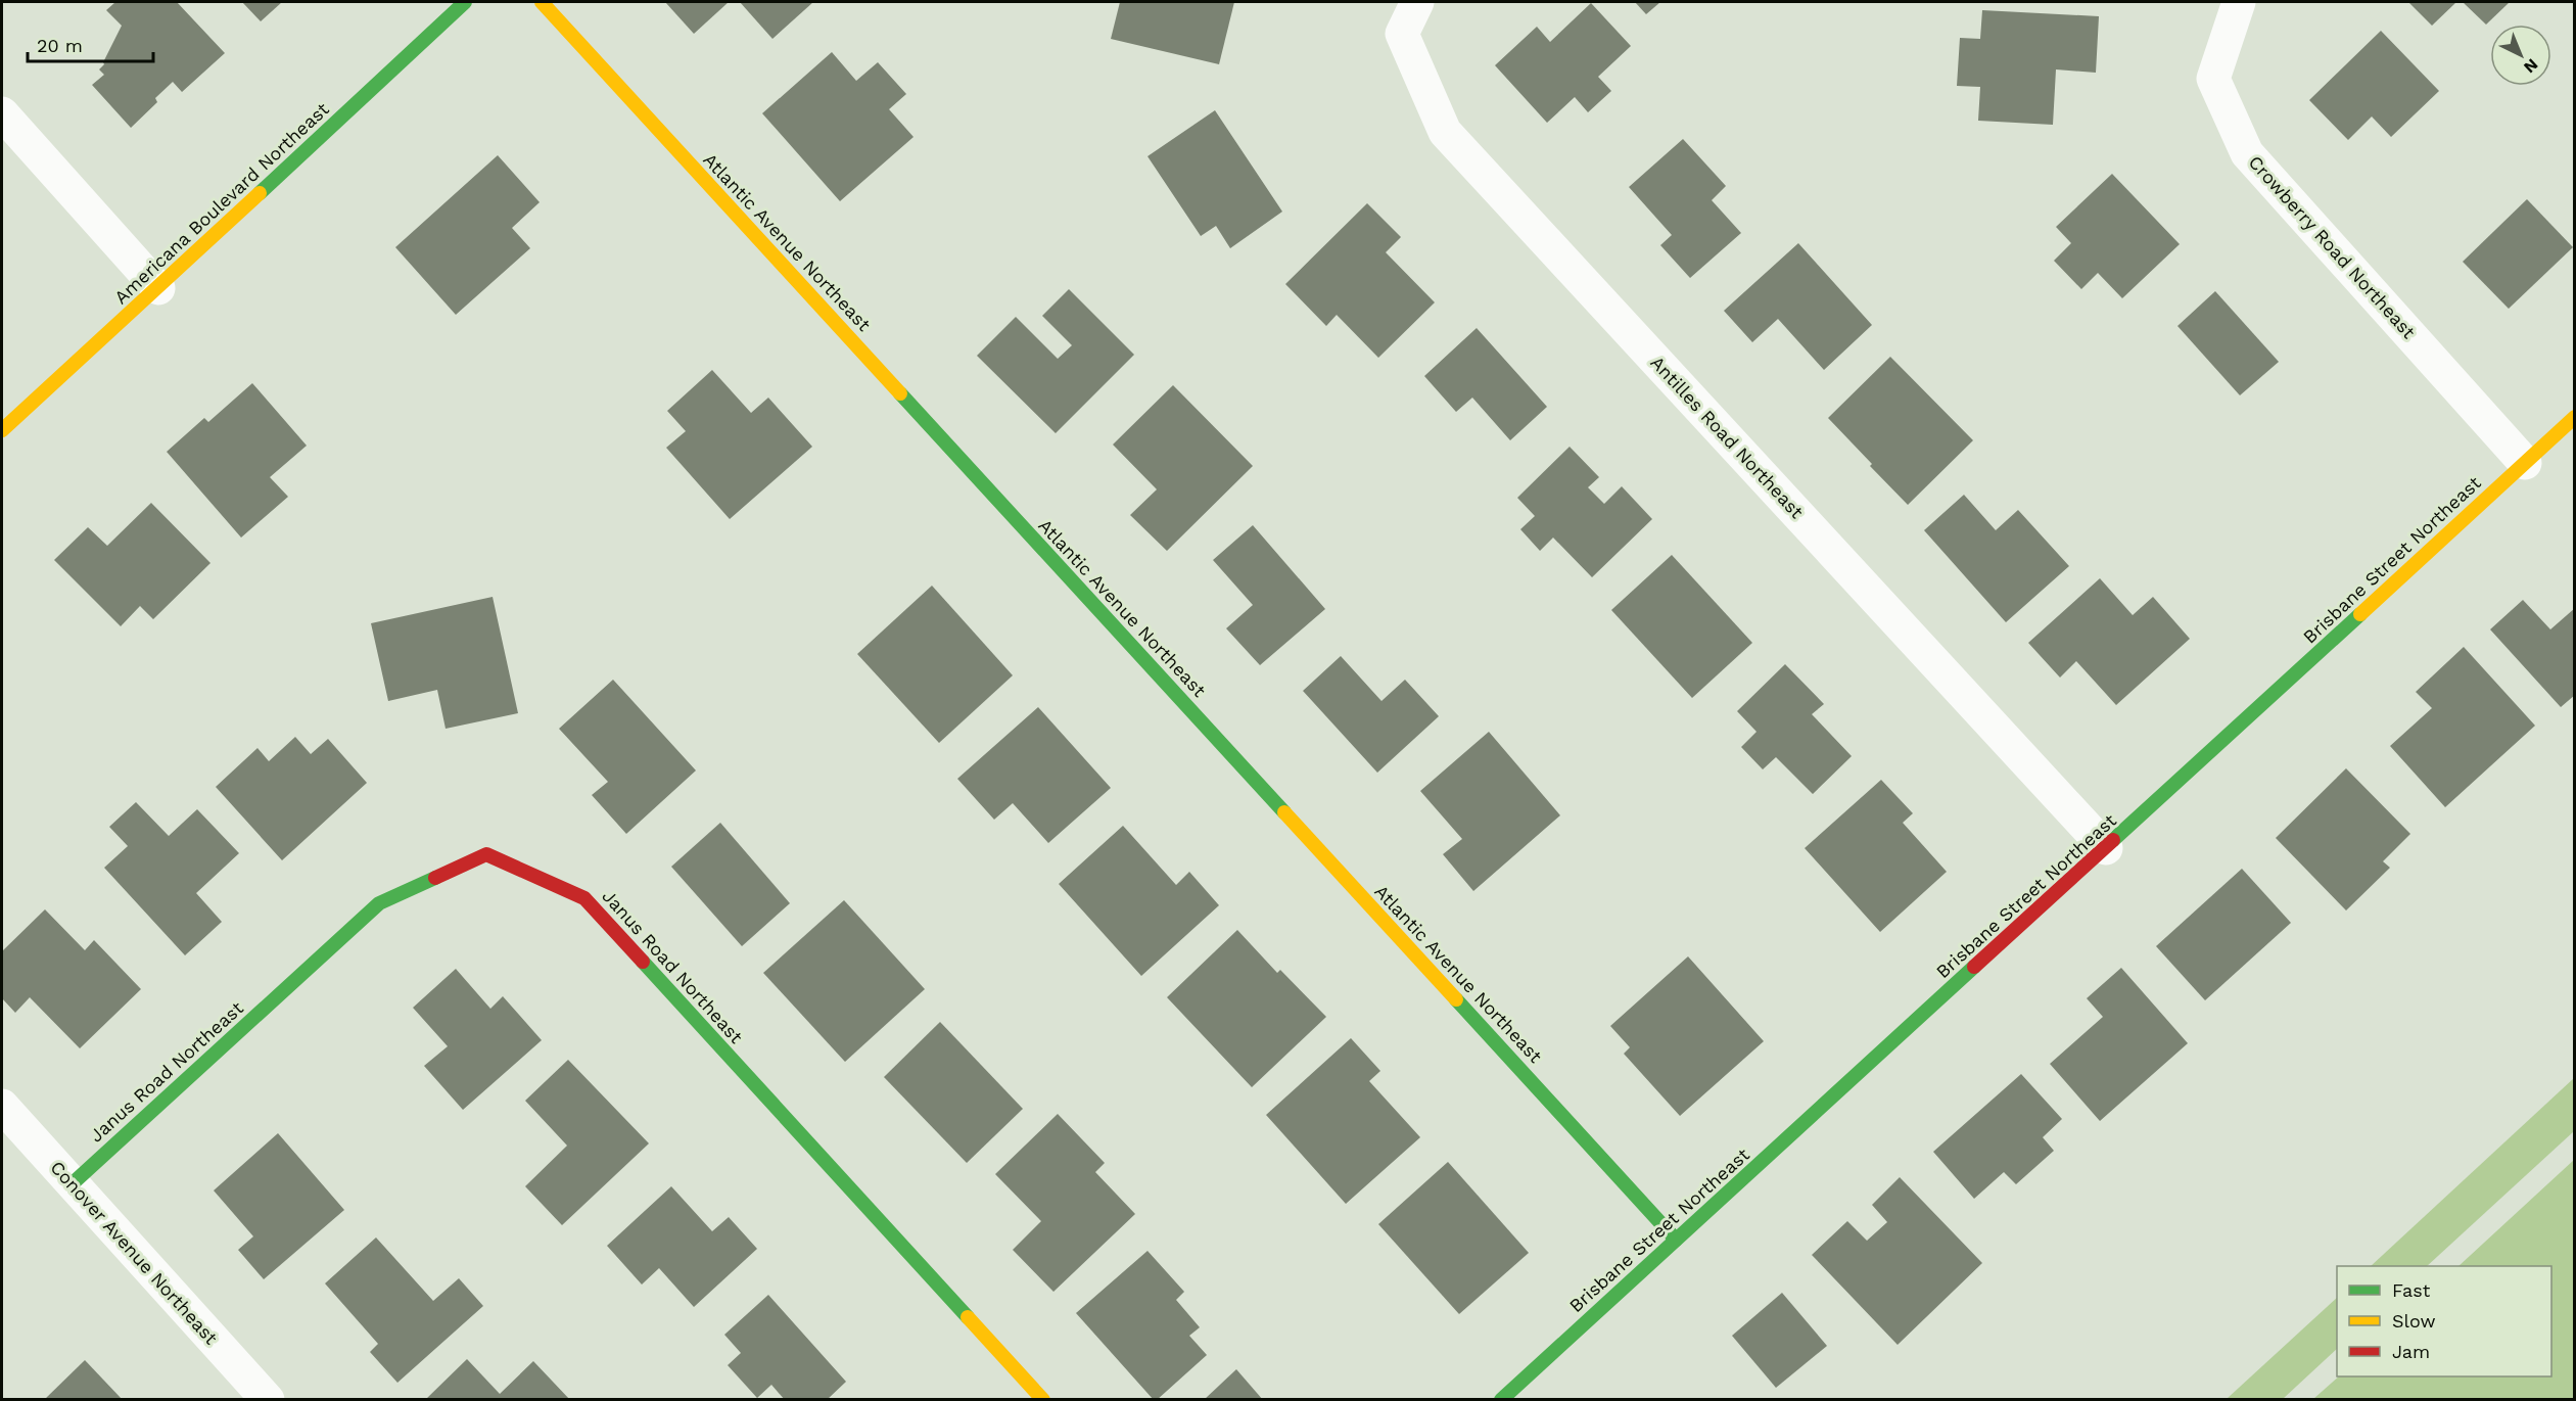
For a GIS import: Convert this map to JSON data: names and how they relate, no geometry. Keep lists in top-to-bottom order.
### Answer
{
  "streets": {
    "street": [
      "Americana Boulevard Northeast",
      "Atlantic Avenue Northeast",
      "Crowberry Road Northeast",
      "Antilles Road Northeast",
      "Brisbane Street Northeast",
      "Janus Road Northeast",
      "Conover Avenue Northeast"
    ]
  },
  "crossings": [
    ["Atlantic Avenue Northeast", "Brisbane Street Northeast"],
    ["Crowberry Road Northeast", "Brisbane Street Northeast"],
    ["Antilles Road Northeast", "Brisbane Street Northeast"],
    ["Janus Road Northeast", "Conover Avenue Northeast"]
  ],
  "legend": ["Fast", "Slow", "Jam"],
  "scale_bar": "20 m",
  "north": "bottom right"
}
